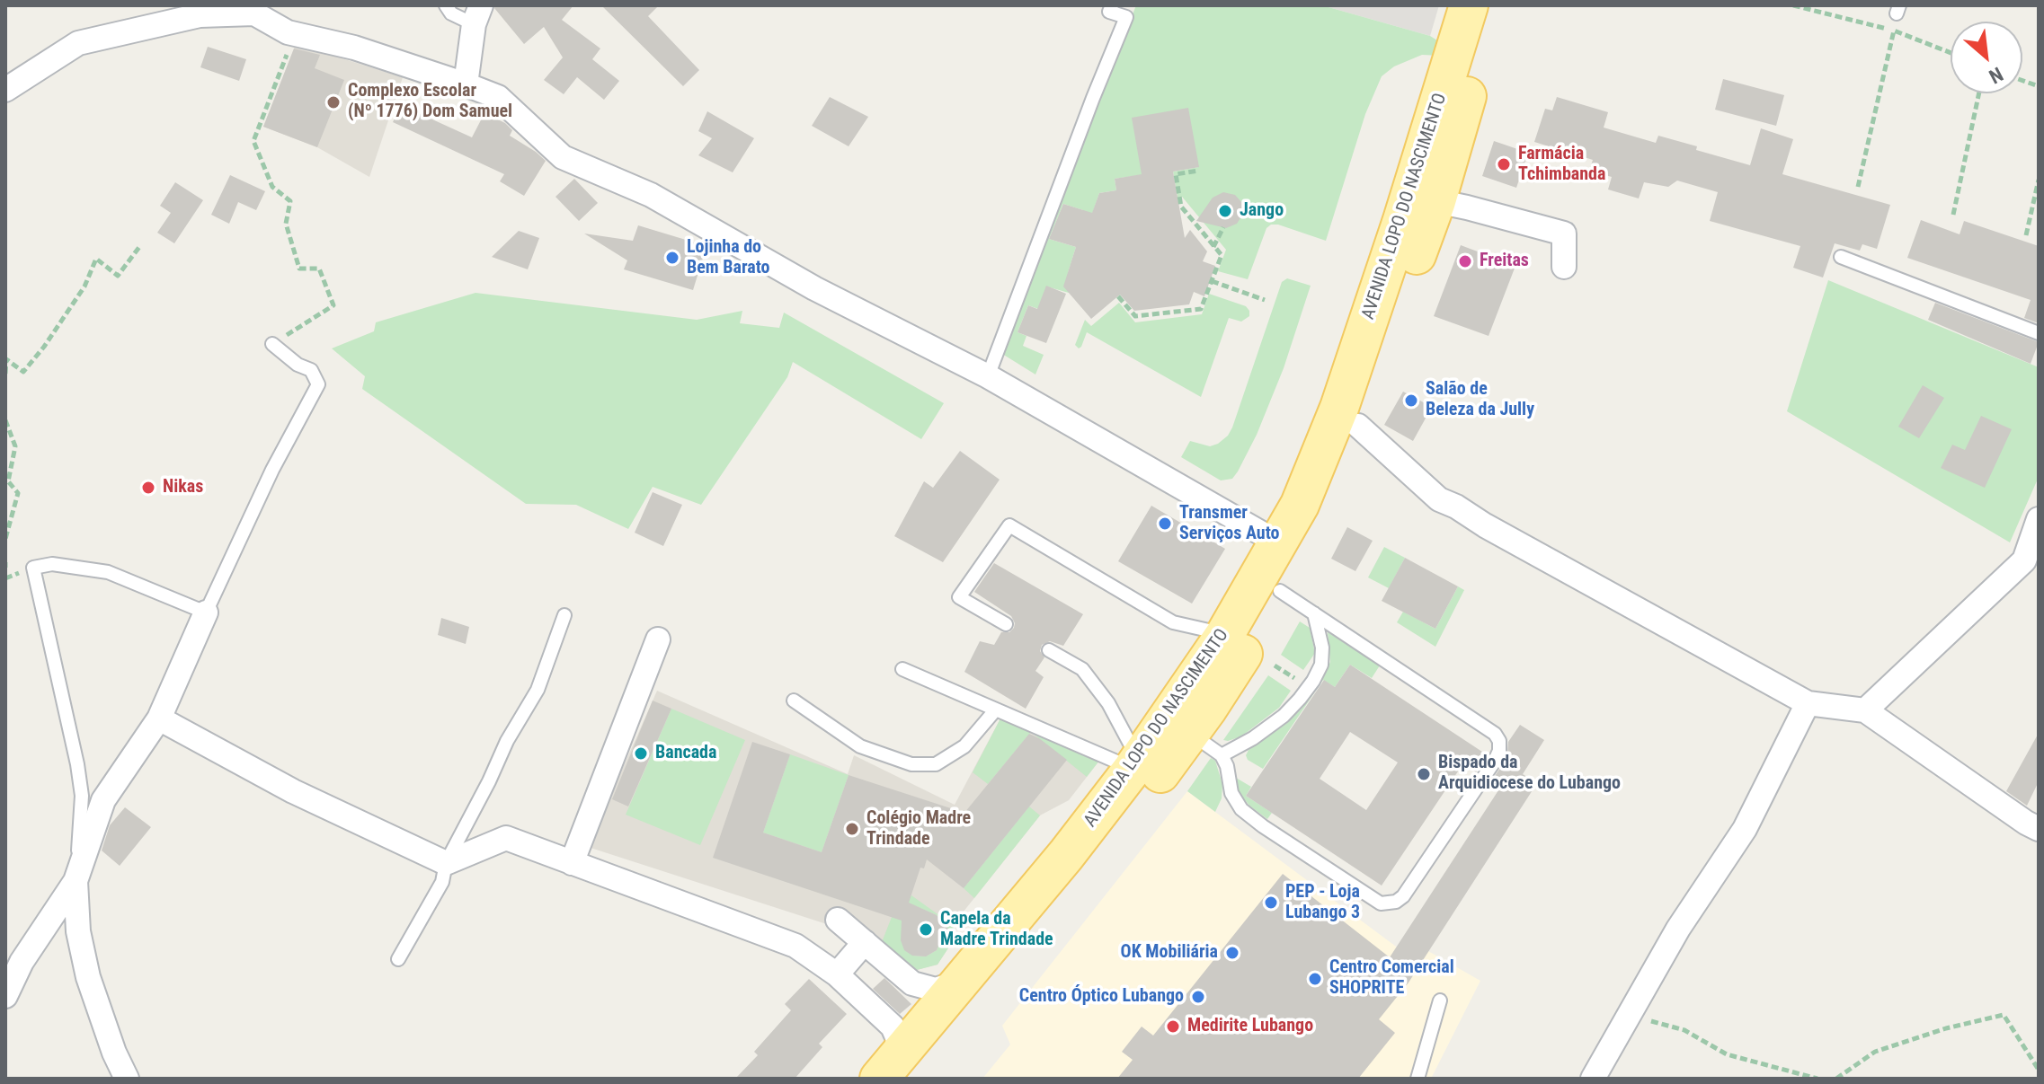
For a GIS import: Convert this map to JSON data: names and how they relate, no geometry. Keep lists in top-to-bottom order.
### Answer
{
  "streets": {
    "main road": ["AVENIDA LOPO DO NASCIMENTO"]
  },
  "places": [
    "Complexo Escolar (Nº 1776) Dom Samuel",
    "Farmácia Tchimbanda",
    "Jango",
    "Lojinha do Bem Barato",
    "Freitas",
    "Salão de Beleza da Jully",
    "Nikas",
    "Transmer Serviços Auto",
    "Bancada",
    "Bispado da Arquidiocese do Lubango",
    "Colégio Madre Trindade",
    "PEP - Loja Lubango 3",
    "Capela da Madre Trindade",
    "OK Mobiliária",
    "Centro Comercial SHOPRITE",
    "Centro Óptico Lubango",
    "Medirite Lubango"
  ],
  "north": "bottom right"
}
